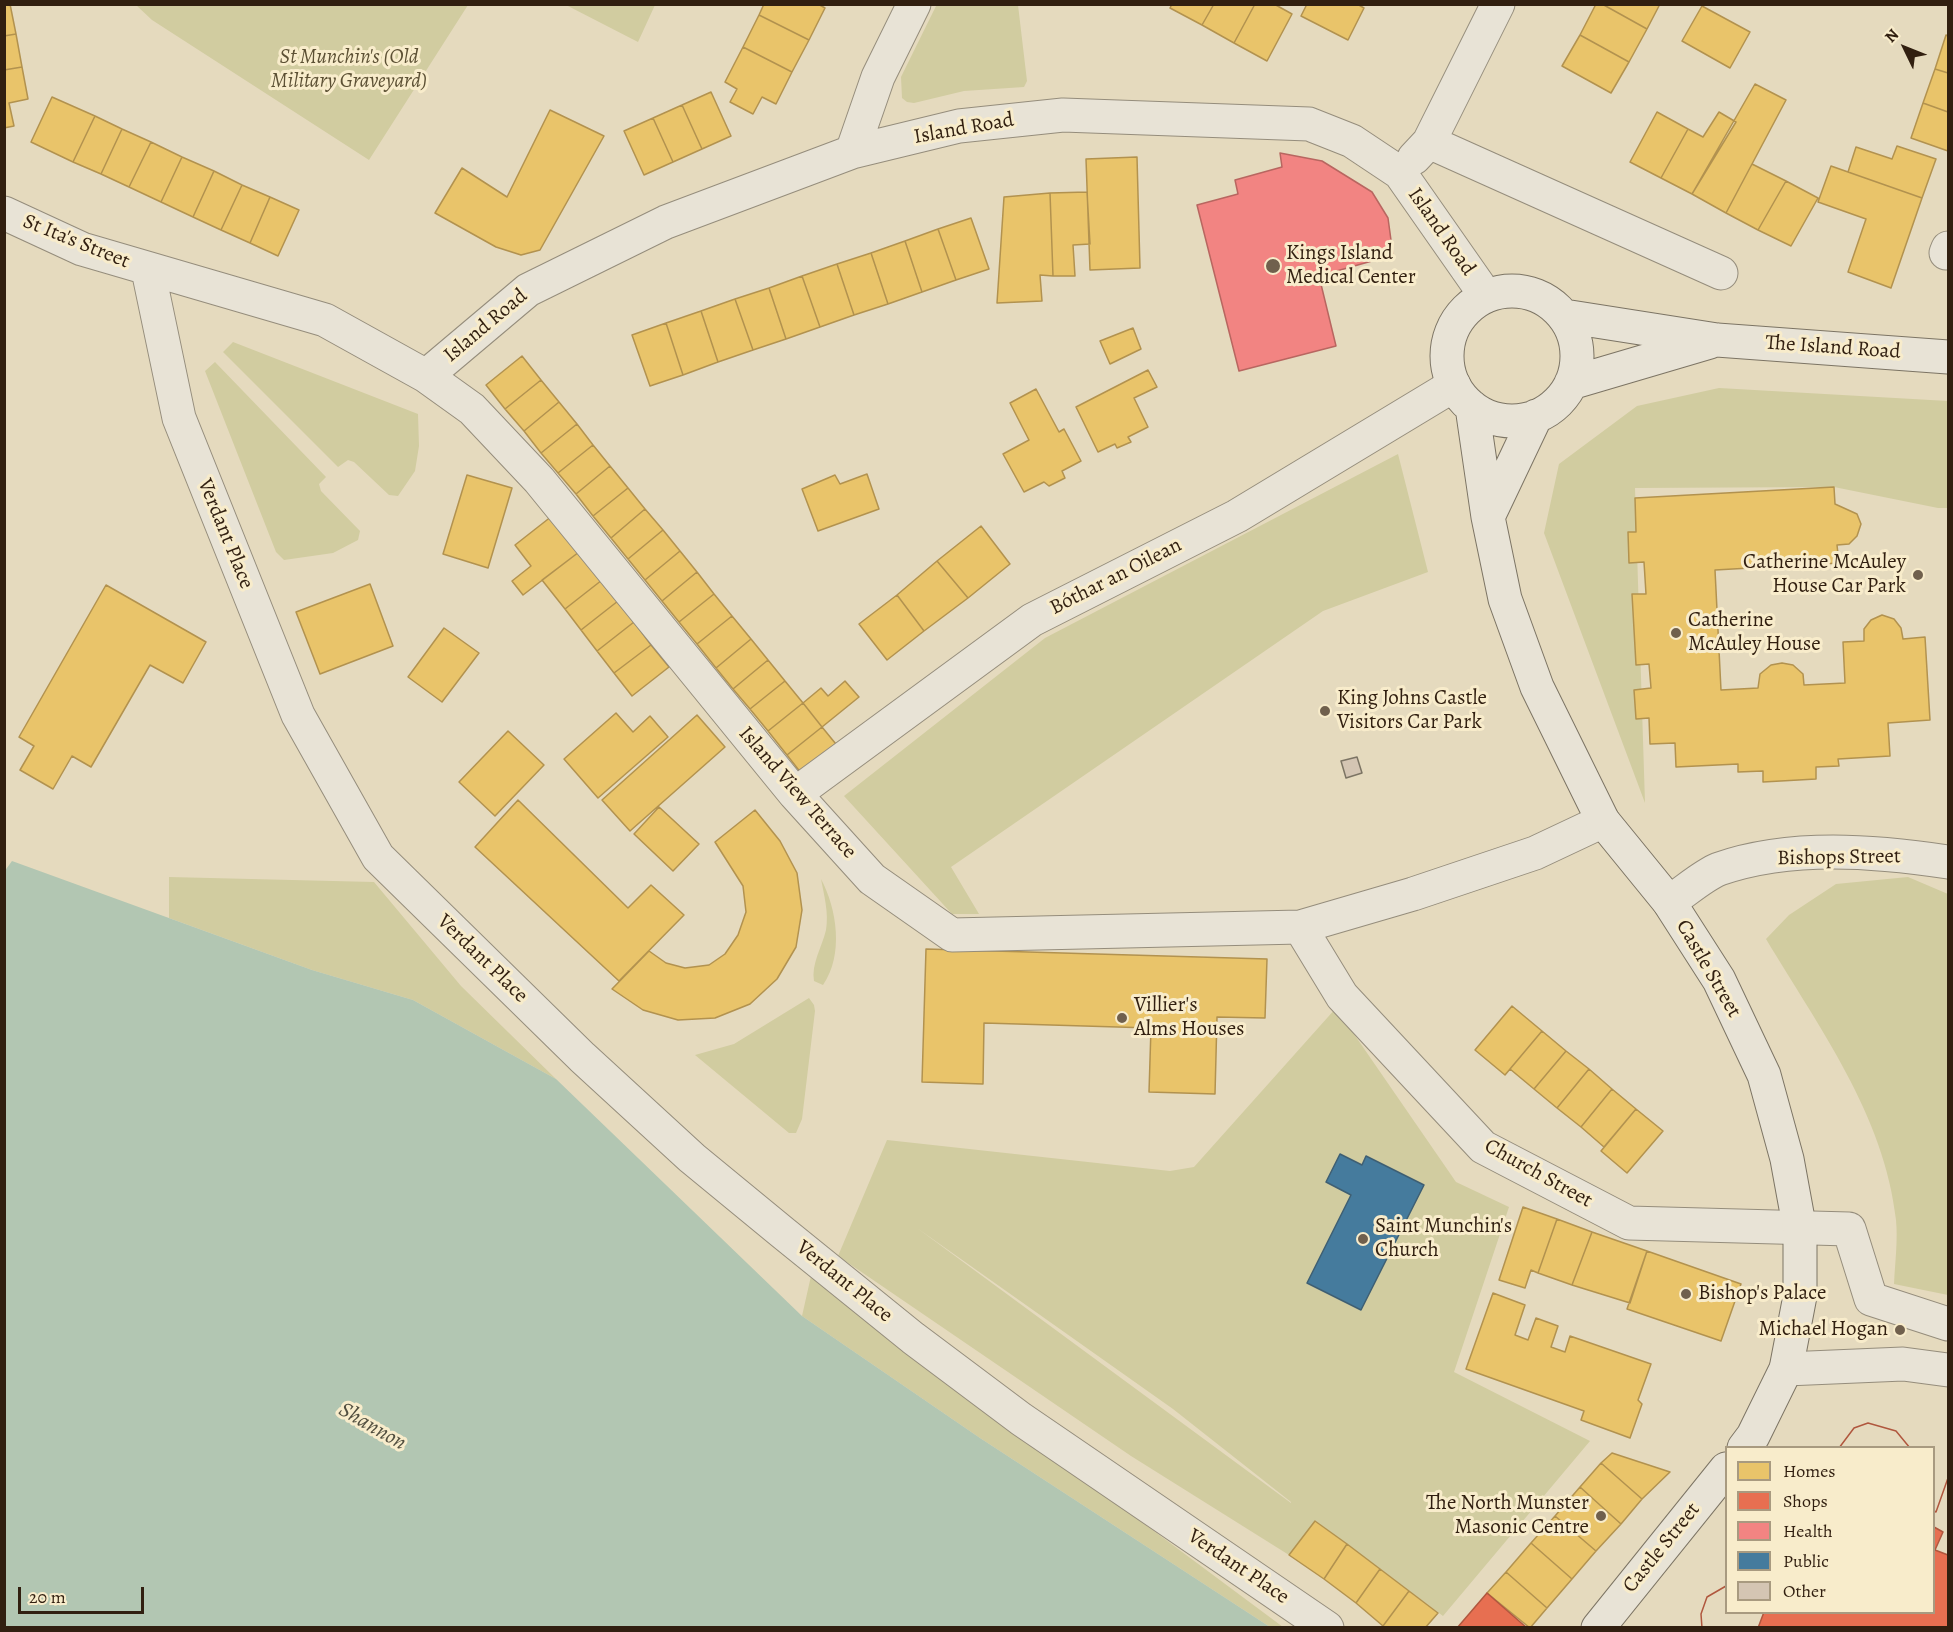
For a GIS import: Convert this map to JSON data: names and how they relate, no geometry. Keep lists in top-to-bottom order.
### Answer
{
  "streets": {
    "street": [
      "Island Road",
      "St Ita's Street",
      "The Island Road",
      "Verdant Place",
      "Bóthar an Oilean",
      "Island View Terrace",
      "Bishops Street",
      "Castle Street",
      "Church Street"
    ]
  },
  "crossings": [
    ["Island Road", "The Island Road"],
    ["Island Road", "Bóthar an Oilean"],
    ["Island Road", "Island View Terrace"],
    ["Island Road", "Castle Street"],
    ["St Ita's Street", "Verdant Place"],
    ["The Island Road", "Bóthar an Oilean"],
    ["The Island Road", "Castle Street"],
    ["Bóthar an Oilean", "Island View Terrace"],
    ["Bóthar an Oilean", "Castle Street"],
    ["Island View Terrace", "Castle Street"],
    ["Island View Terrace", "Church Street"],
    ["Bishops Street", "Castle Street"],
    ["Castle Street", "Church Street"]
  ],
  "water": ["Shannon"],
  "parks": ["St Munchin's (Old Military Graveyard)"],
  "places": [
    "Kings Island Medical Center",
    "Catherine McAuley House Car Park",
    "Catherine McAuley House",
    "King Johns Castle Visitors Car Park",
    "Villier's Alms Houses",
    "Saint Munchin's Church",
    "Bishop's Palace",
    "Michael Hogan",
    "The North Munster Masonic Centre"
  ],
  "legend": [
    "Homes",
    "Shops",
    "Health",
    "Public",
    "Other"
  ],
  "scale_bar": "20 m",
  "north": "top left"
}
